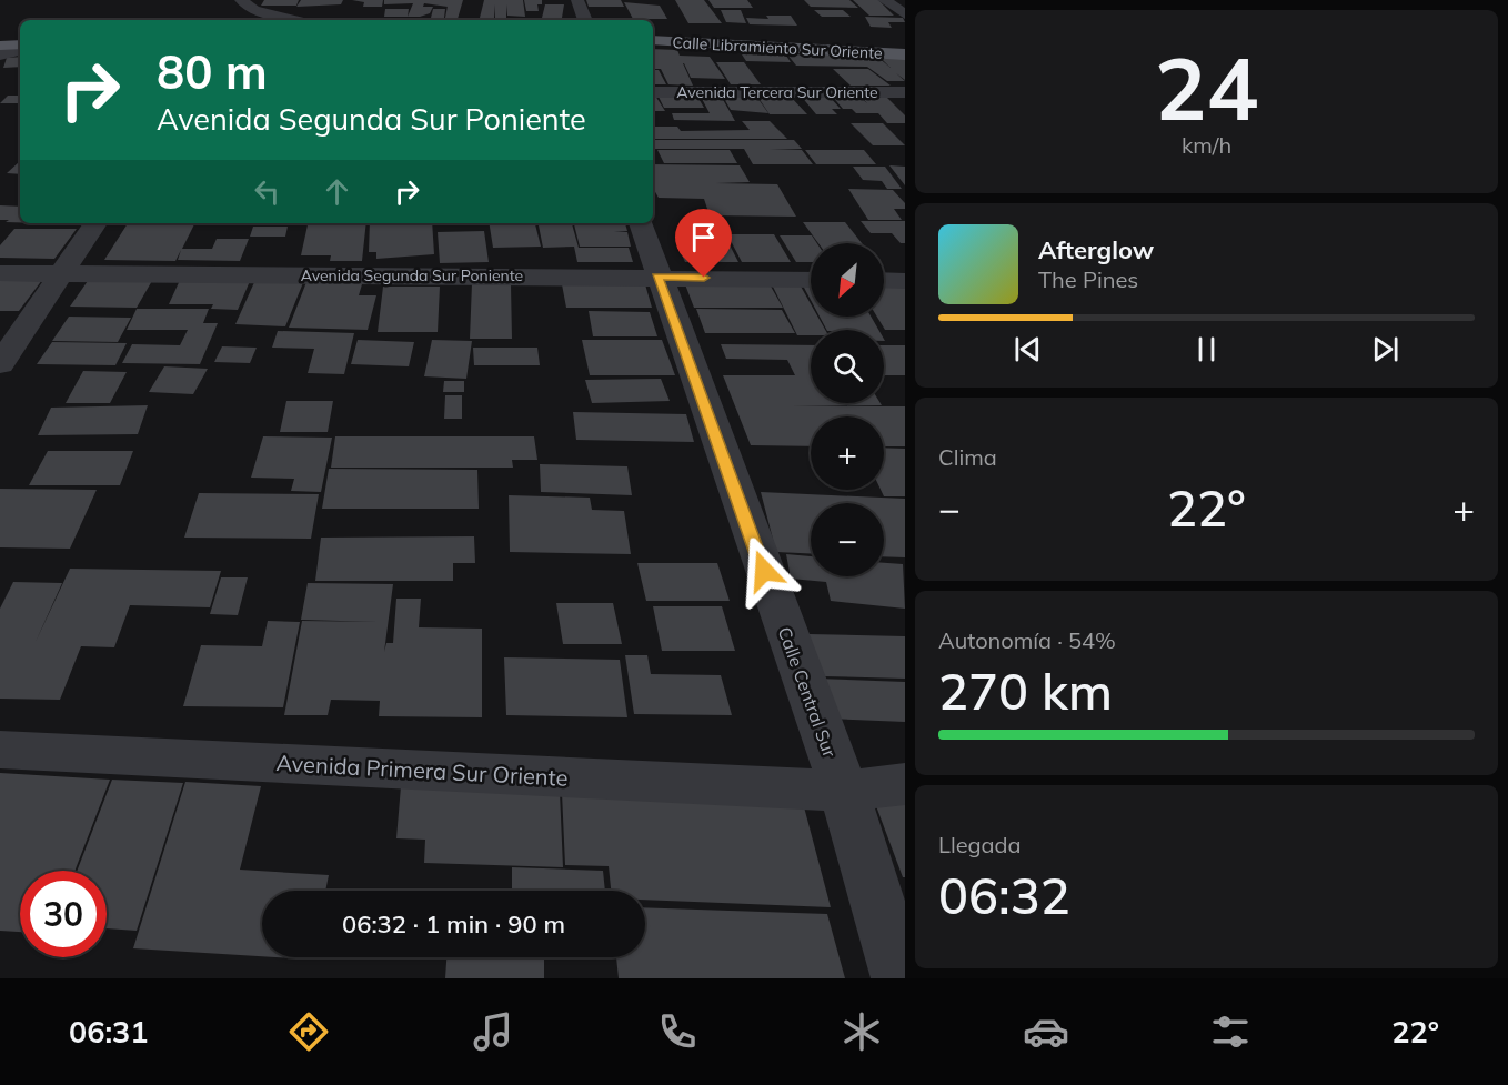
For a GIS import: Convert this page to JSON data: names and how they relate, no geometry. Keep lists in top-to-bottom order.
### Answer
{
  "streets": {
    "main road": ["Calle Libramiento Sur Oriente"],
    "street": [
      "Avenida Tercera Sur Oriente",
      "Avenida Segunda Sur Poniente",
      "Calle Central Sur",
      "Avenida Primera Sur Oriente"
    ]
  },
  "crossings": [
    ["Avenida Segunda Sur Poniente", "Calle Central Sur"],
    ["Calle Central Sur", "Avenida Primera Sur Oriente"]
  ],
  "north": "bottom left",
  "page": {
    "tile": [
      ["24", "km/h"],
      "Clima",
      ["Autonomía · 54%", "270 km"],
      ["Llegada", "06:32"]
    ],
    "turn": ["80 m", "Avenida Segunda Sur Poniente"],
    "song": ["Afterglow", "The Pines"],
    "map_buttons": ["+", "−"],
    "heat": ["−", "22°", "+"],
    "limit": "30",
    "trip": "06:32 · 1 min · 90 m",
    "tabs": ["06:31", "22°"]
  }
}
